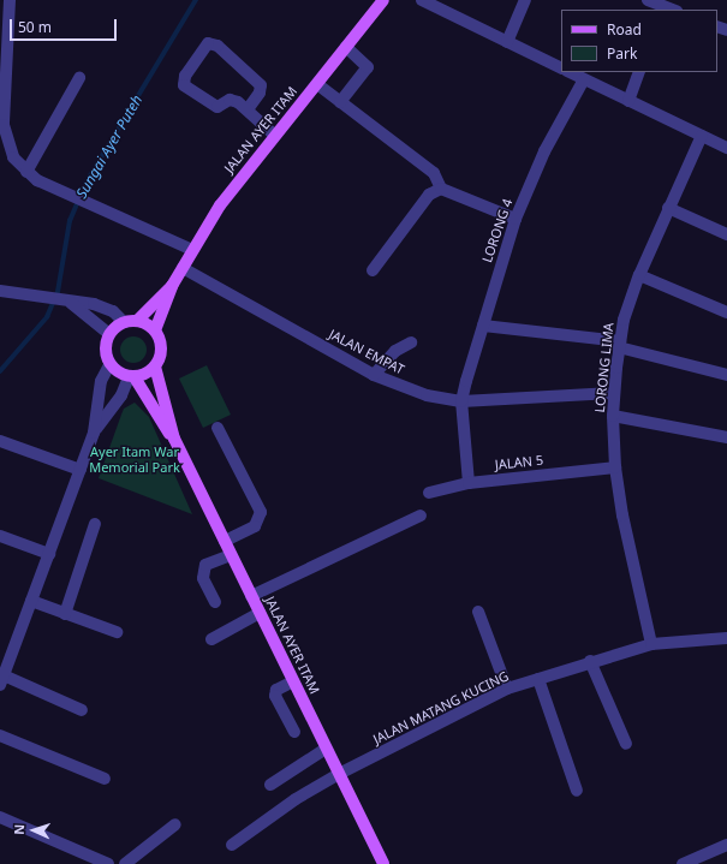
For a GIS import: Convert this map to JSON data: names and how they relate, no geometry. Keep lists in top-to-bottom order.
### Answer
{
  "streets": {
    "main road": ["JALAN AYER ITAM"],
    "street": [
      "LORONG 4",
      "JALAN EMPAT",
      "LORONG LIMA",
      "JALAN 5",
      "JALAN MATANG KUCING"
    ]
  },
  "crossings": [
    ["JALAN AYER ITAM", "JALAN EMPAT"],
    ["JALAN AYER ITAM", "JALAN MATANG KUCING"],
    ["LORONG 4", "JALAN EMPAT"],
    ["JALAN EMPAT", "LORONG LIMA"],
    ["LORONG LIMA", "JALAN 5"],
    ["LORONG LIMA", "JALAN MATANG KUCING"]
  ],
  "water": ["Sungai Ayer Puteh"],
  "parks": ["Ayer Itam War Memorial Park"],
  "legend": ["Road", "Park"],
  "scale_bar": "50 m",
  "north": "left"
}
